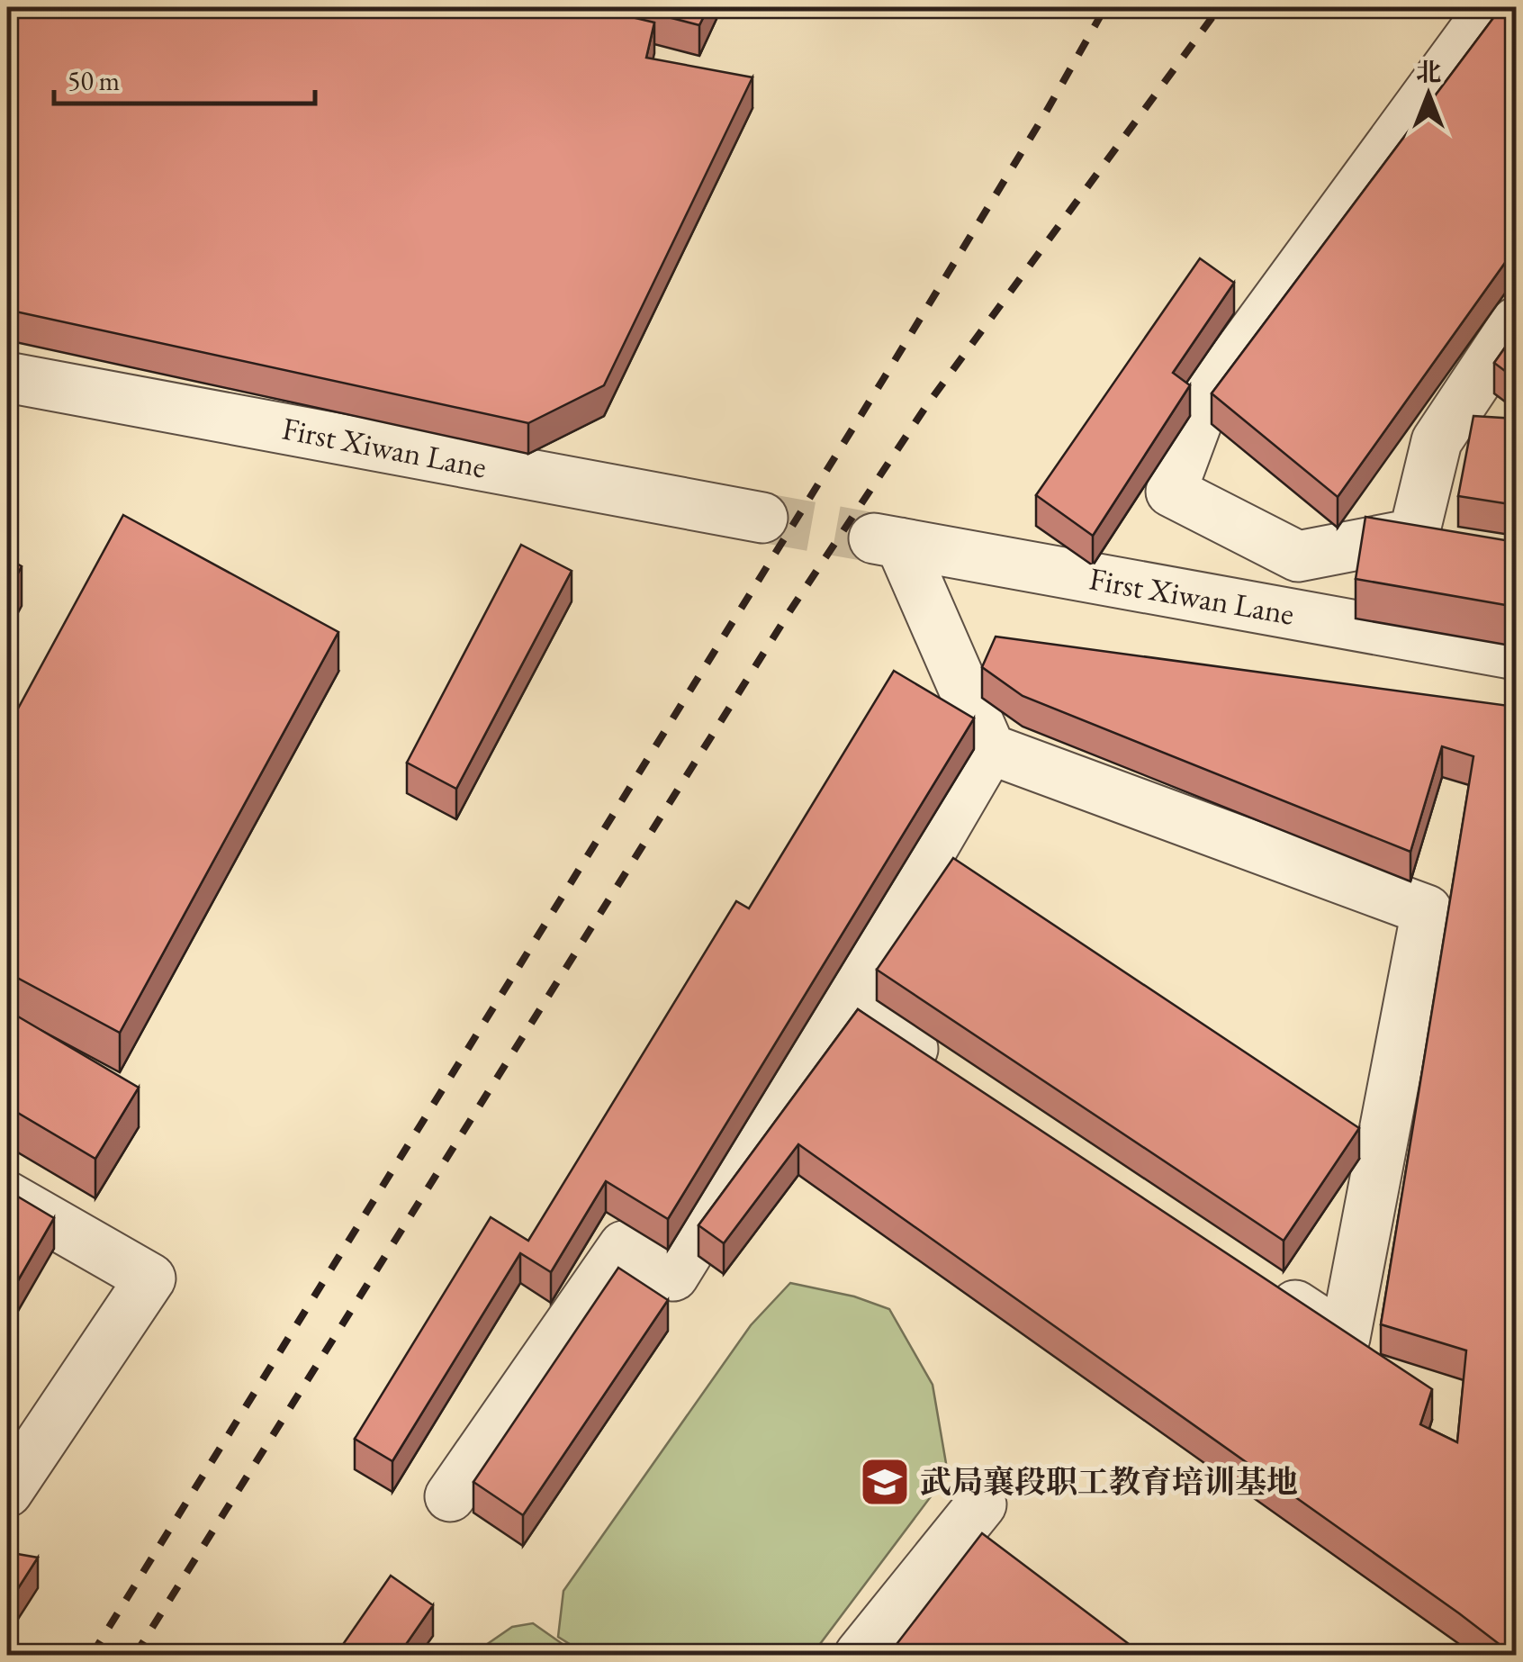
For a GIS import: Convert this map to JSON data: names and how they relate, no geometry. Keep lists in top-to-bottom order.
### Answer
{
  "streets": {
    "street": ["First Xiwan Lane"]
  },
  "places": {
    "school or university": ["武局襄段职工教育培训基地"]
  },
  "scale_bar": "50 m",
  "north": "top"
}
